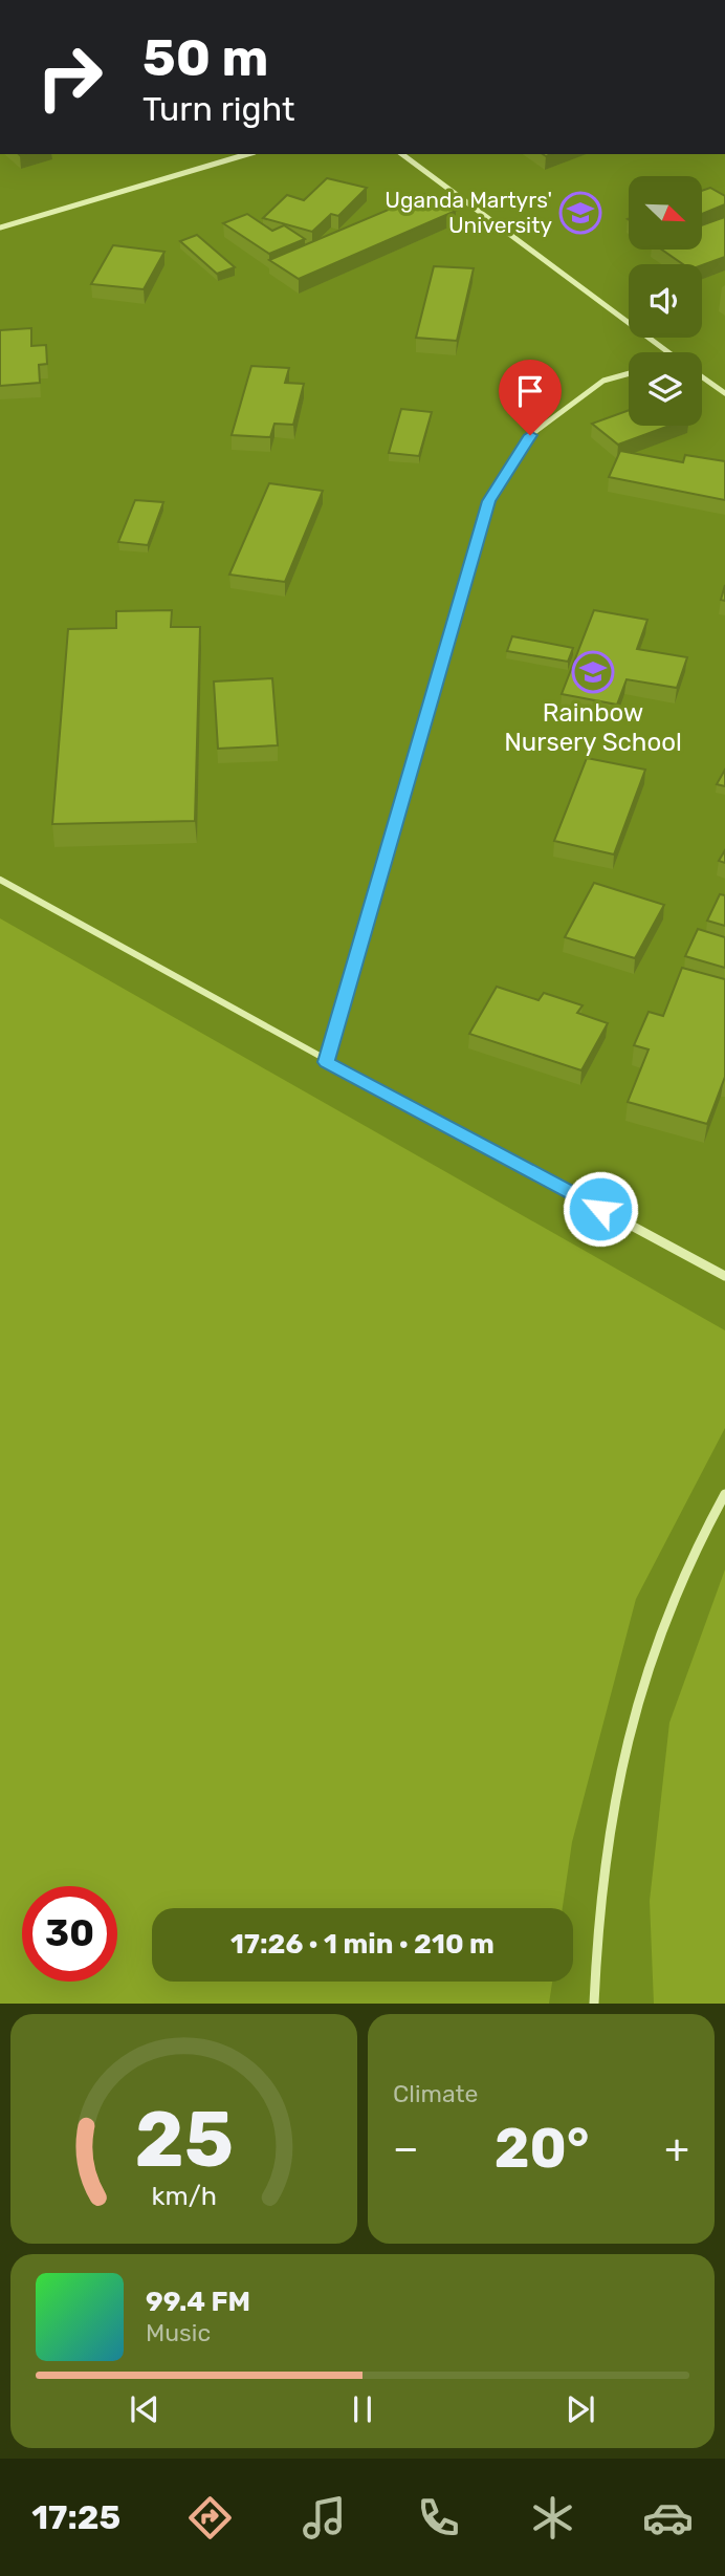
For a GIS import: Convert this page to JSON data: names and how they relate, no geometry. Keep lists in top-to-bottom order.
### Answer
{
  "places": {
    "school or university": ["Uganda Martyrs' University", "Rainbow Nursery School"]
  },
  "north": "bottom right",
  "page": {
    "turn": ["50 m", "Turn right"],
    "limit": "30",
    "trip": "17:26 · 1 min · 210 m",
    "tile": "Climate",
    "heat": ["−", "20°", "+"],
    "song": ["99.4 FM", "Music"],
    "tabs": "17:25",
    "gauge": ["25", "km/h"]
  }
}
